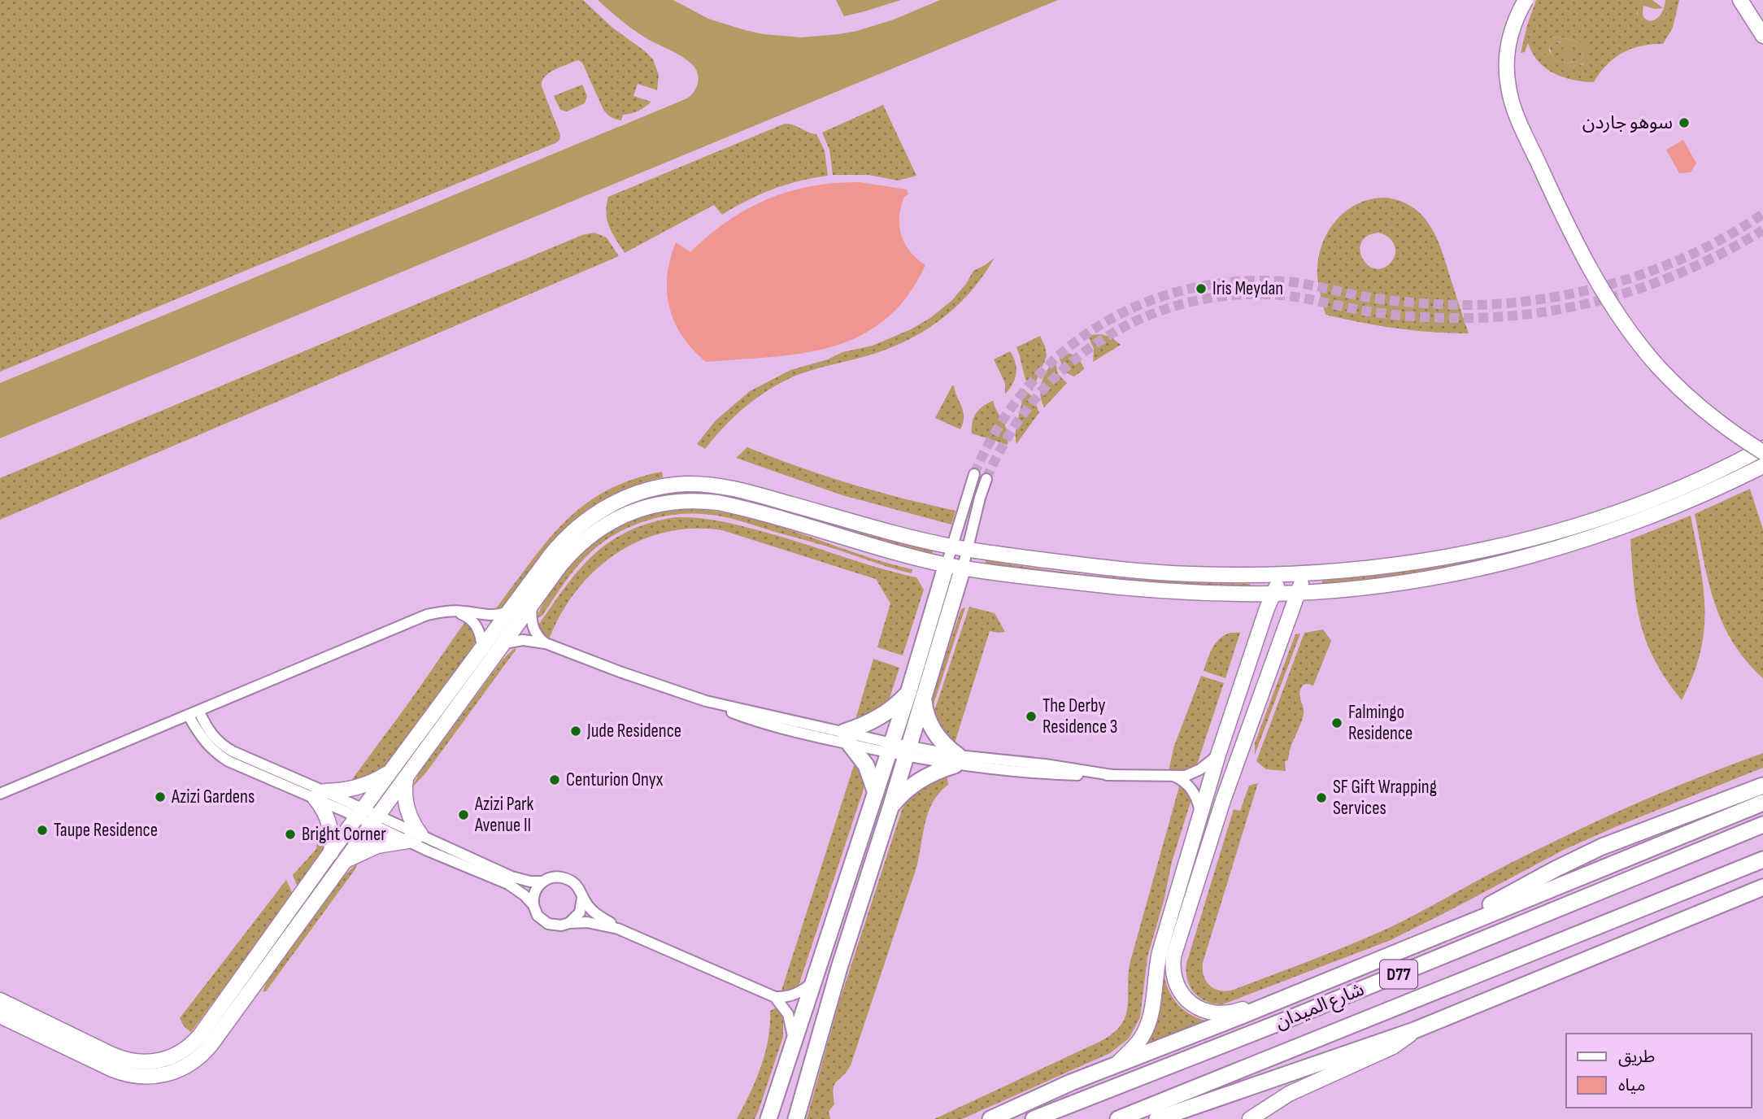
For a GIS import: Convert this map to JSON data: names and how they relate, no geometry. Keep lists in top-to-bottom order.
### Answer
{
  "streets": {
    "main road": ["D77", "شارع الميدان"]
  },
  "places": [
    "سوهو جاردن",
    "Iris Meydan",
    "The Derby Residence 3",
    "Falmingo Residence",
    "Jude Residence",
    "Centurion Onyx",
    "Azizi Gardens",
    "SF Gift Wrapping Services",
    "Azizi Park Avenue II",
    "Taupe Residence",
    "Bright Corner"
  ],
  "legend": ["طريق", "مياه"]
}
